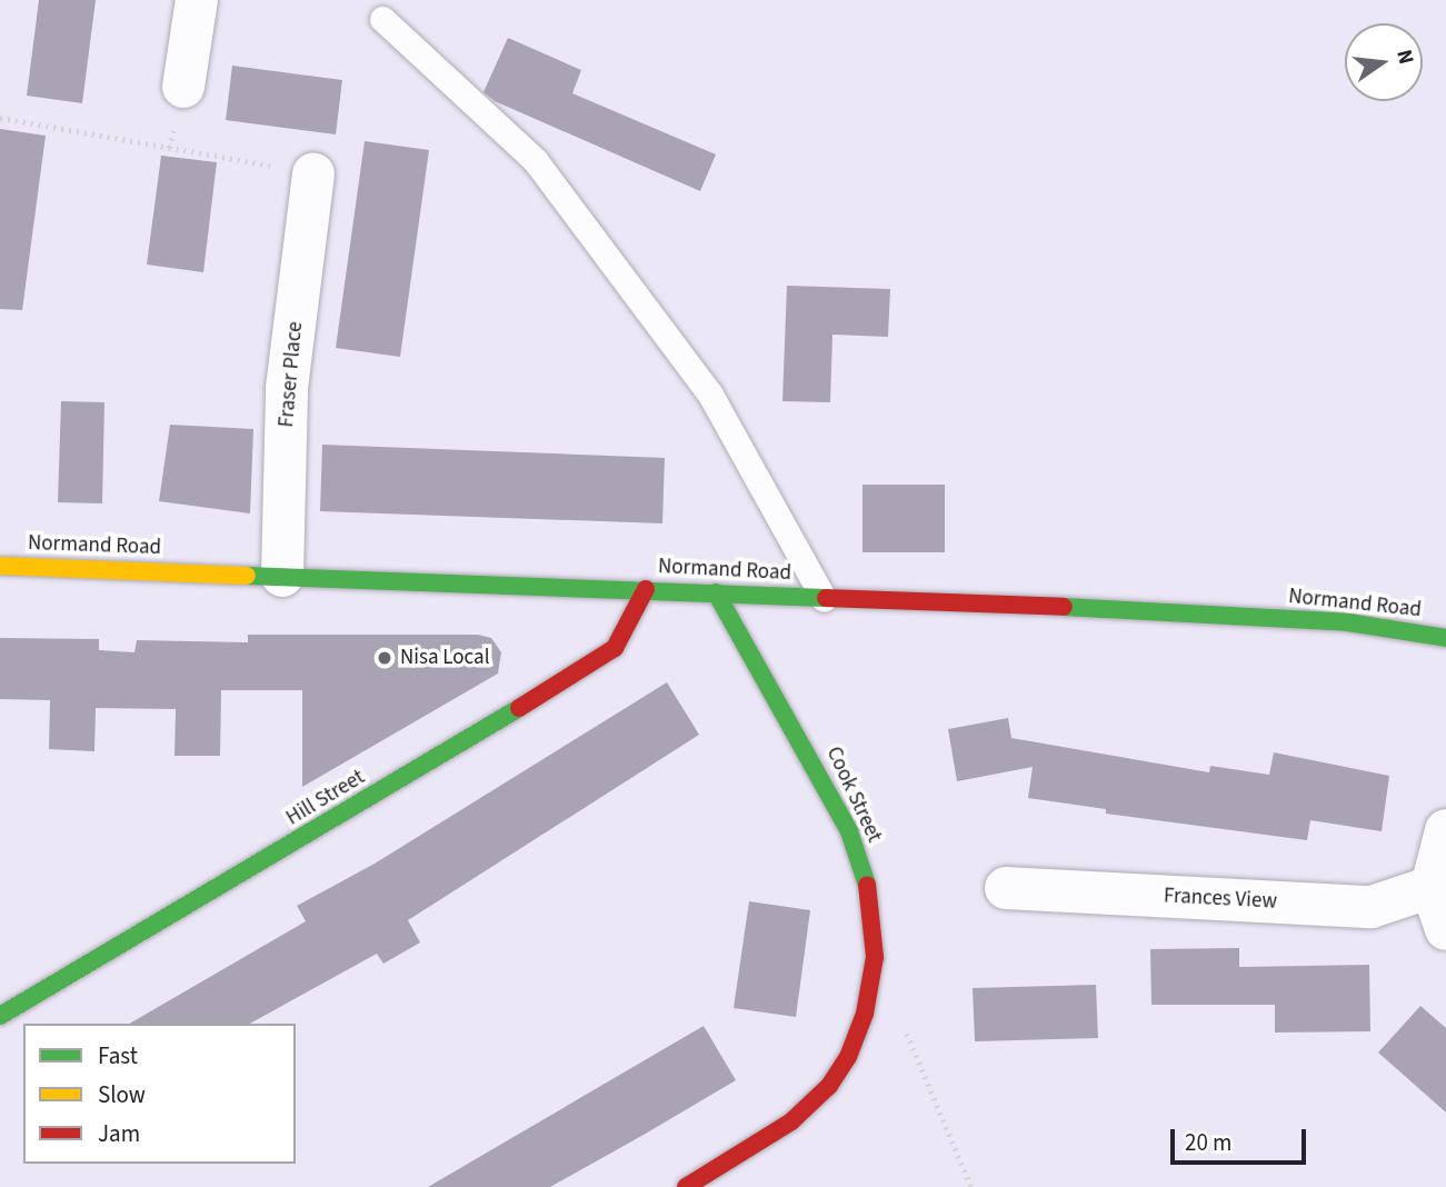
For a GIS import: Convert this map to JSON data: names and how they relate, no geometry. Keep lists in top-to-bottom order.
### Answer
{
  "streets": {
    "street": [
      "Fraser Place",
      "Normand Road",
      "Cook Street",
      "Hill Street",
      "Frances View"
    ]
  },
  "crossings": [
    ["Fraser Place", "Normand Road"],
    ["Normand Road", "Cook Street"],
    ["Normand Road", "Hill Street"]
  ],
  "places": ["Nisa Local"],
  "legend": ["Fast", "Slow", "Jam"],
  "scale_bar": "20 m",
  "north": "right"
}
